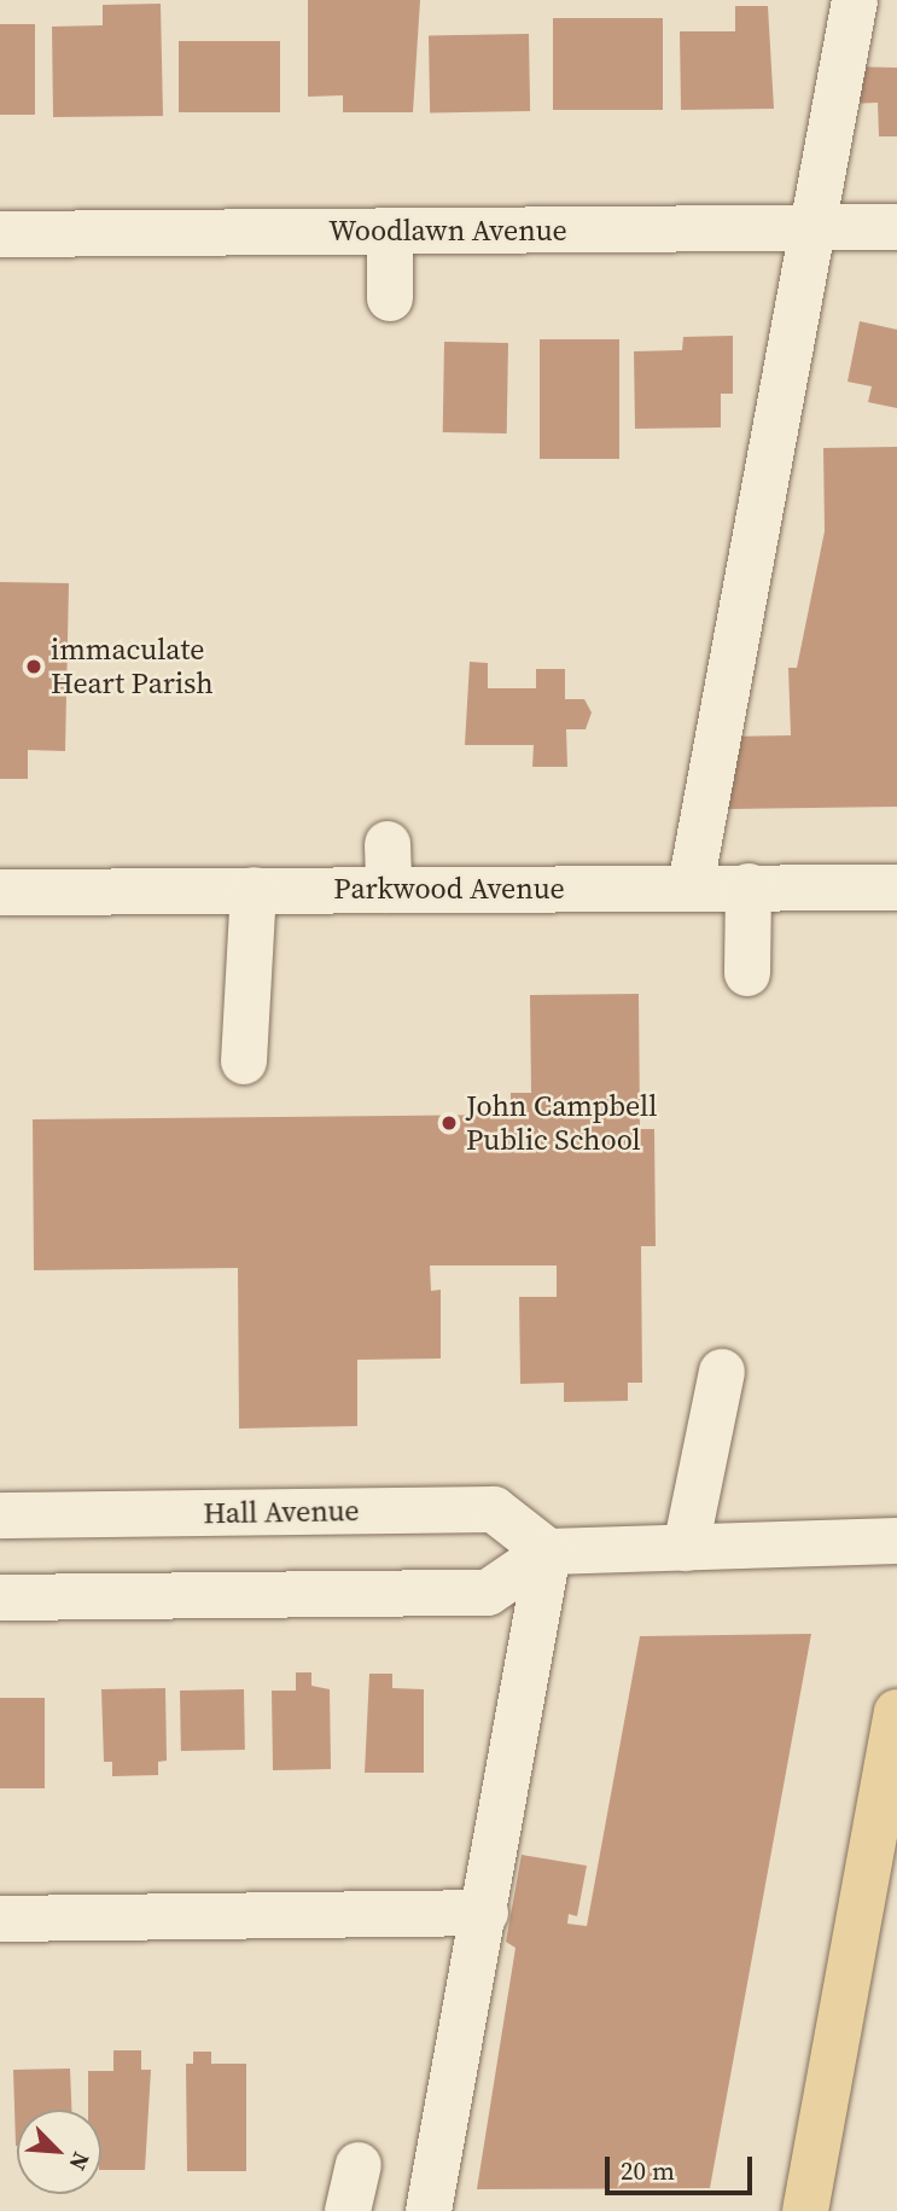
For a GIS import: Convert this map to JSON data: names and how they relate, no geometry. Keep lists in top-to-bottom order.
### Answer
{
  "streets": {
    "street": ["Woodlawn Avenue", "Parkwood Avenue", "Hall Avenue"]
  },
  "places": ["immaculate Heart Parish", "John Campbell Public School"],
  "scale_bar": "20 m",
  "north": "bottom right"
}
